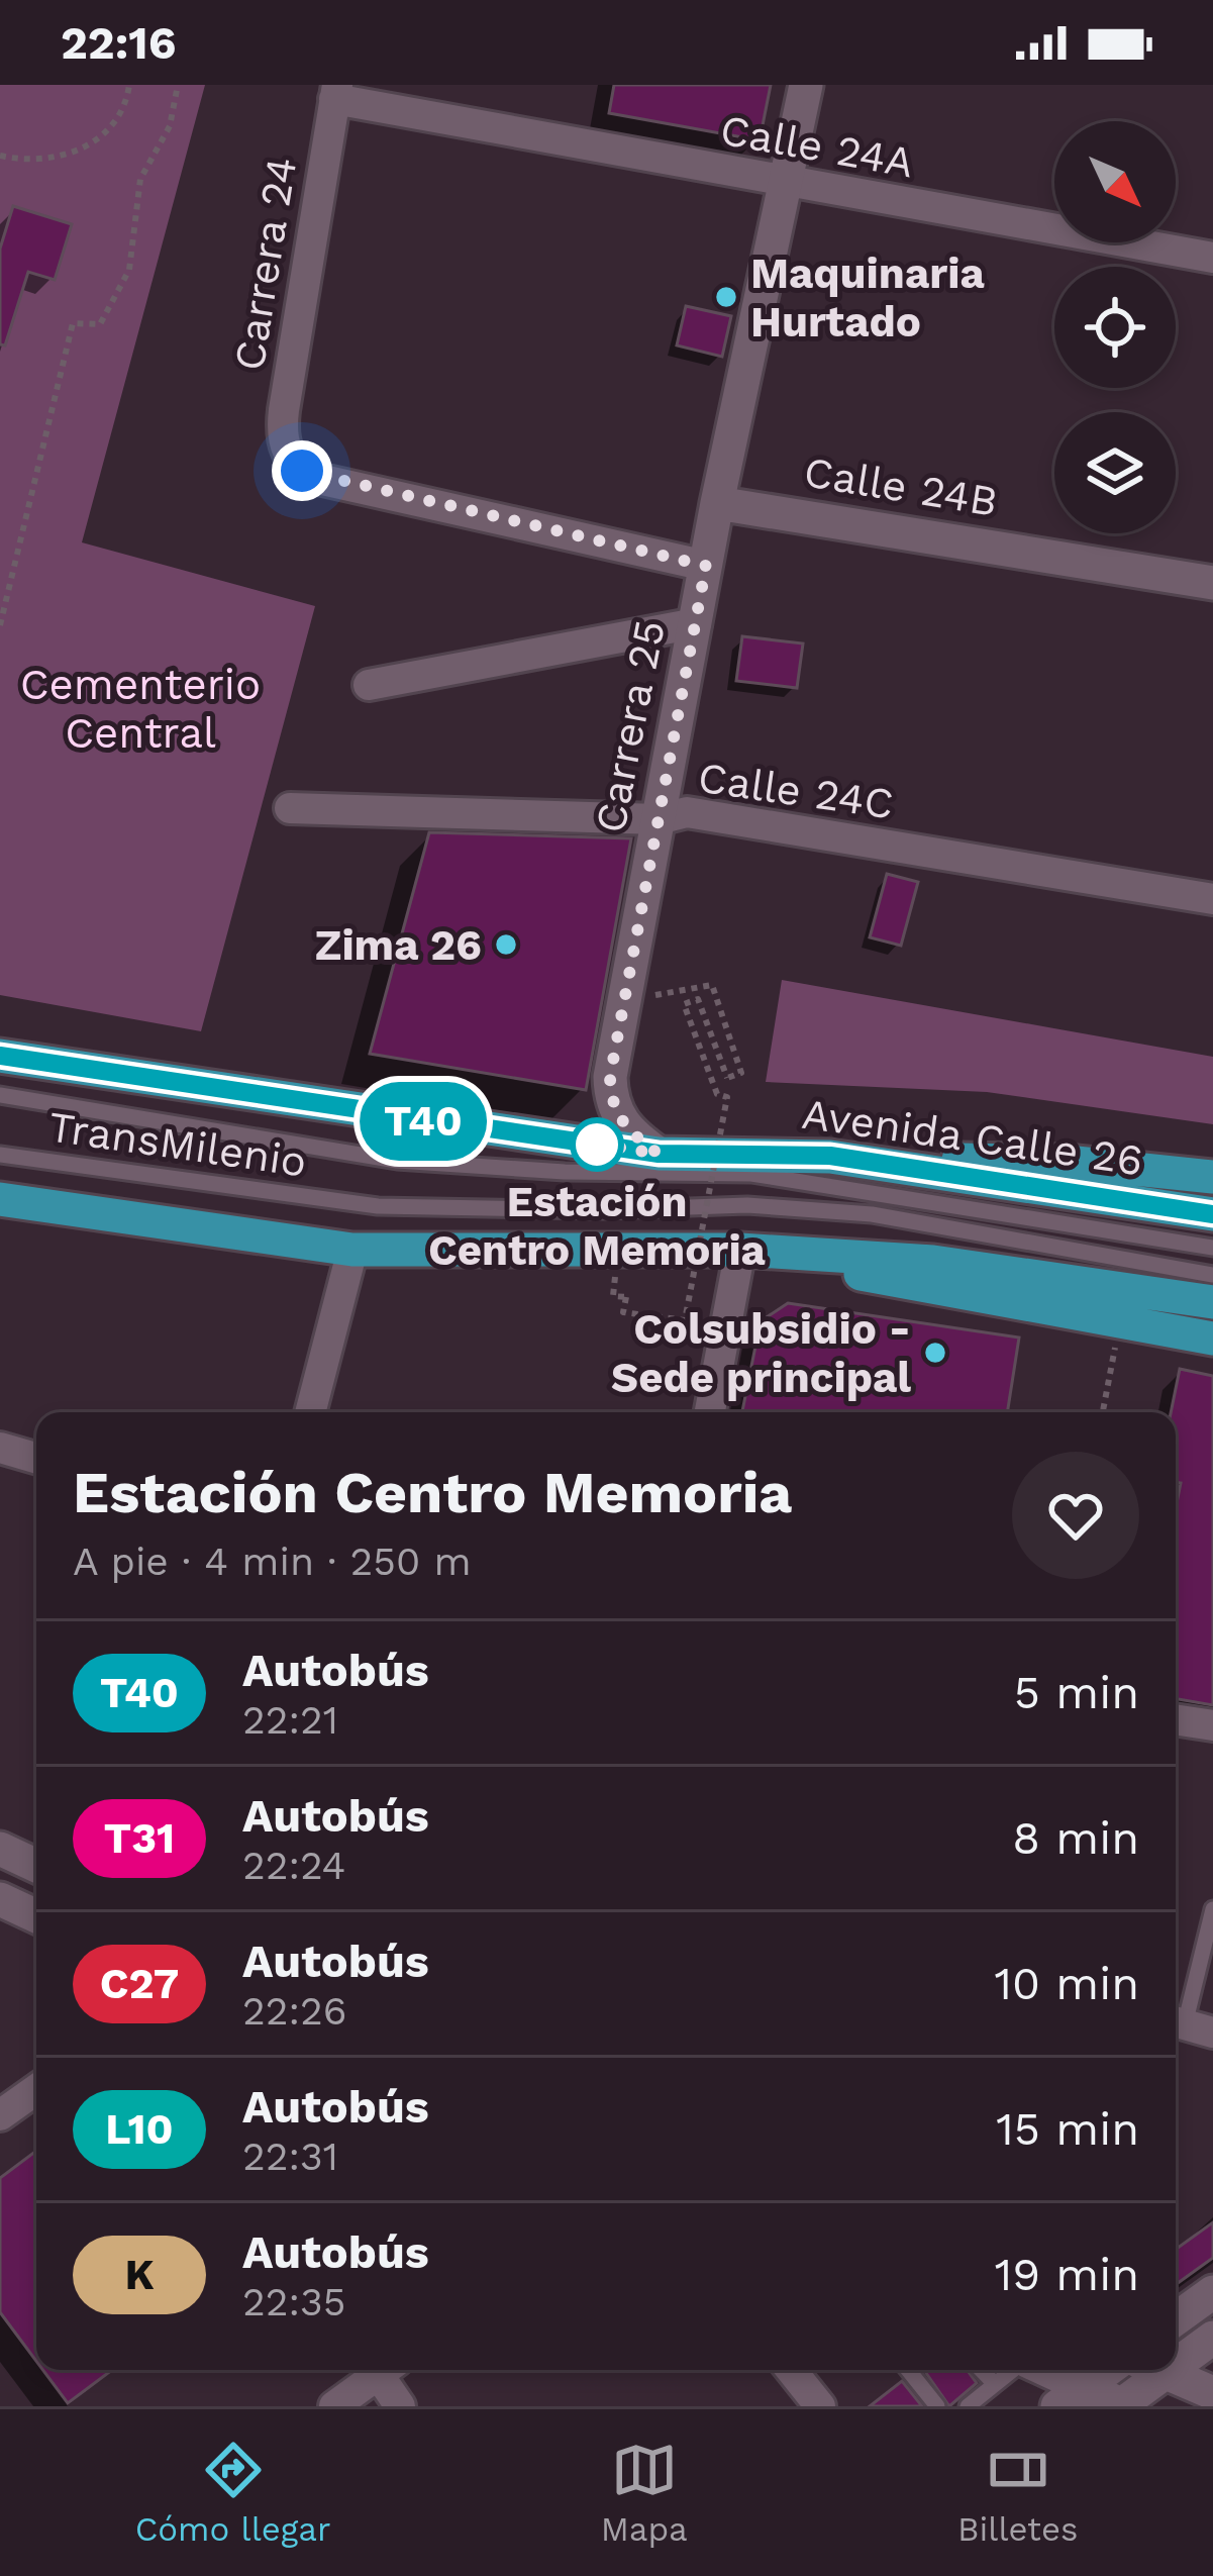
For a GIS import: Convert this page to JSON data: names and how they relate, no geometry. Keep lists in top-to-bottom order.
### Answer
{
  "streets": {
    "main road": ["Avenida Calle 26"],
    "street": [
      "Calle 24A",
      "Carrera 24",
      "Calle 24B",
      "Carrera 25",
      "Calle 24C"
    ],
    "lane": ["TransMilenio"]
  },
  "crossings": [
    ["Calle 24A", "Carrera 24"],
    ["Calle 24A", "Carrera 25"],
    ["Carrera 24", "Carrera 25"],
    ["Calle 24B", "Carrera 25"],
    ["Carrera 25", "Calle 24C"],
    ["Carrera 25", "Avenida Calle 26"]
  ],
  "parks": ["Cementerio Central"],
  "places": [
    "Maquinaria Hurtado",
    "Zima 26",
    "Estación Centro Memoria",
    "Colsubsidio - Sede principal"
  ],
  "lines": ["bus line T40"],
  "north": "bottom right",
  "page": {
    "status": "22:16",
    "on_map": "T40",
    "heading": ["Estación Centro Memoria", "A pie · 4 min · 250 m"],
    "list": [
      {
        "mark": "T40",
        "name": "Autobús",
        "note": "22:21",
        "value": "5 min"
      },
      {
        "mark": "T31",
        "name": "Autobús",
        "note": "22:24",
        "value": "8 min"
      },
      {
        "mark": "C27",
        "name": "Autobús",
        "note": "22:26",
        "value": "10 min"
      },
      {
        "mark": "L10",
        "name": "Autobús",
        "note": "22:31",
        "value": "15 min"
      },
      {
        "mark": "K",
        "name": "Autobús",
        "note": "22:35",
        "value": "19 min"
      }
    ],
    "tabs": ["Cómo llegar", "Mapa", "Billetes"]
  }
}
